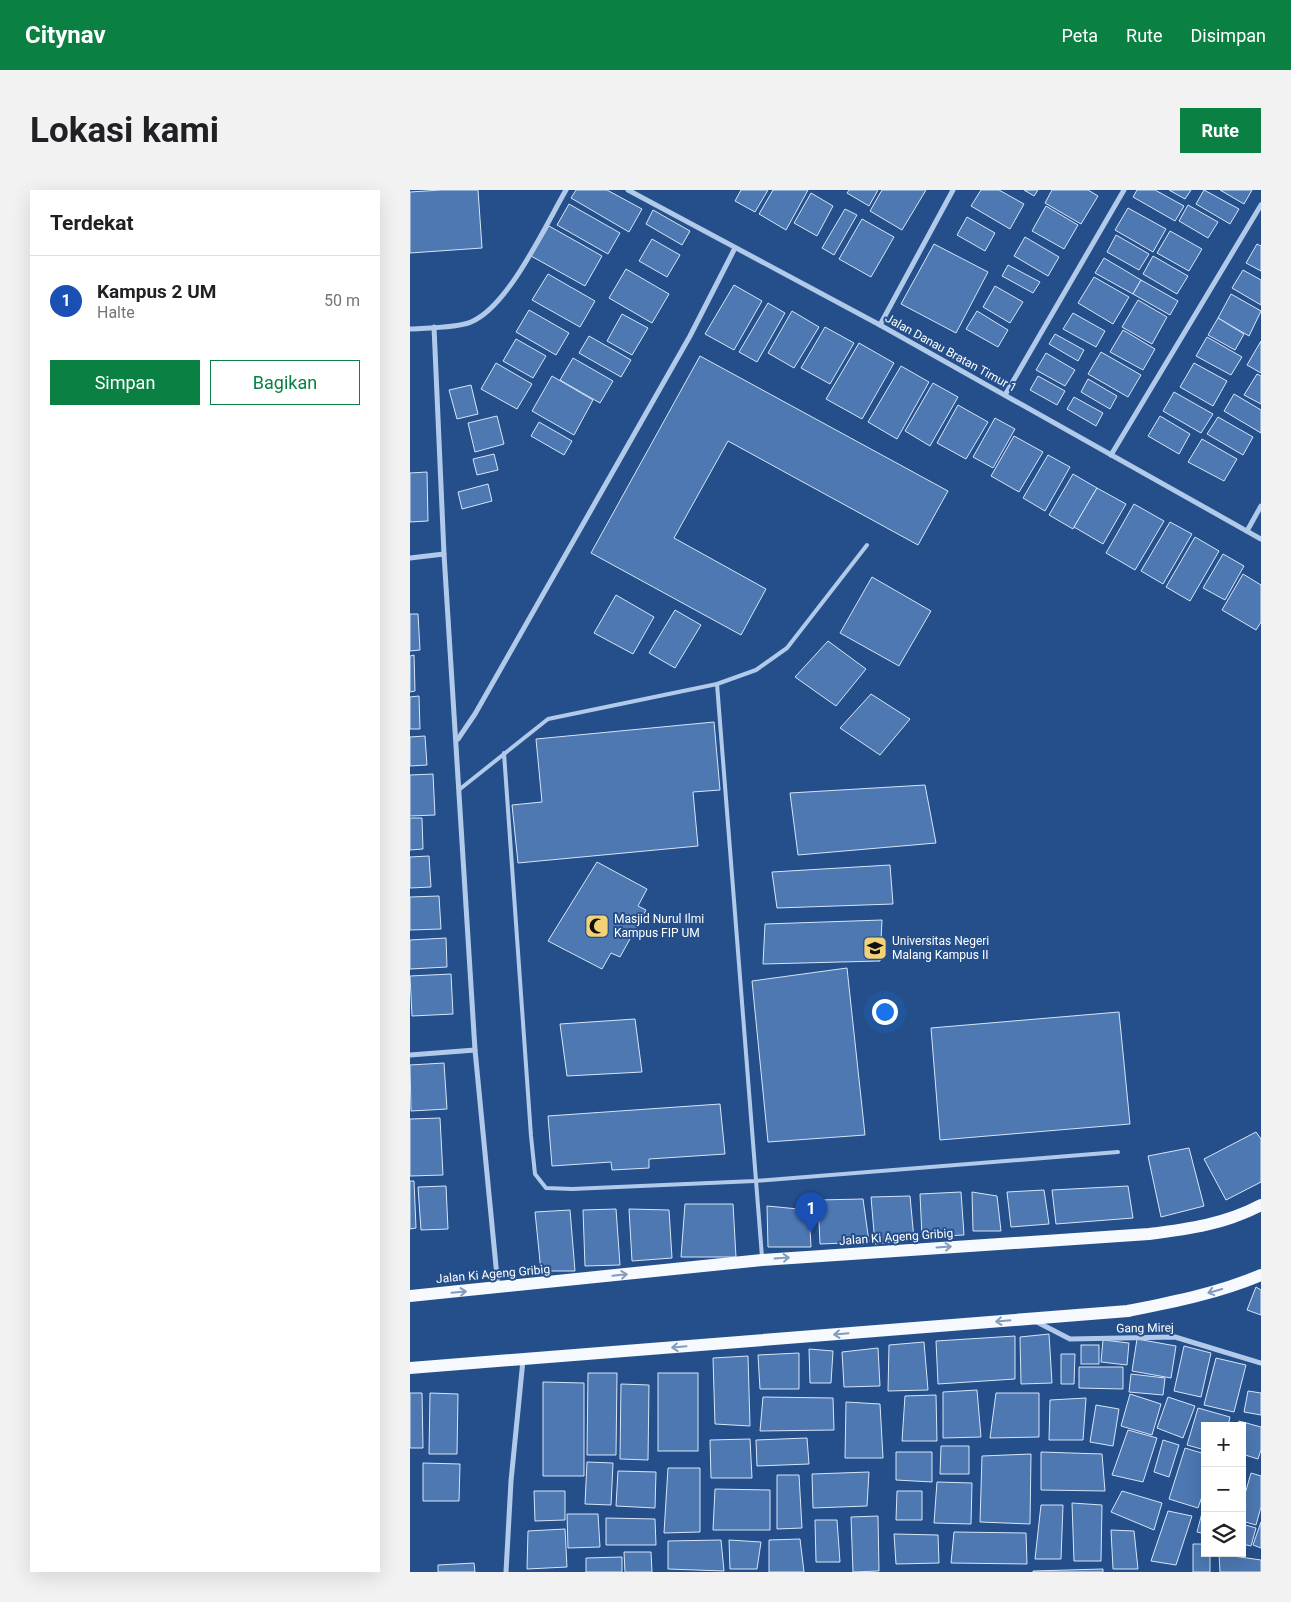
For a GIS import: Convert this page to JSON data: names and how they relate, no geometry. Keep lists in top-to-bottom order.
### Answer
{
  "streets": {
    "main road": ["Jalan Ki Ageng Gribig"],
    "street": ["Jalan Danau Bratan Timur 1", "Gang Mirej"]
  },
  "places": {
    "mosque": ["Masjid Nurul Ilmi Kampus FIP UM"],
    "school or university": ["Universitas Negeri Malang Kampus II"]
  },
  "page": {
    "header": "Citynav",
    "nav": ["Peta", "Rute", "Disimpan"],
    "buttons": [
      "Rute",
      ["Simpan", "Bagikan"]
    ],
    "title": "Lokasi kami",
    "heading": "Terdekat",
    "list": [
      {
        "mark": "1",
        "name": "Kampus 2 UM",
        "note": "Halte",
        "value": "50 m"
      }
    ],
    "pins": "1",
    "map_buttons": ["+", "−"]
  }
}
